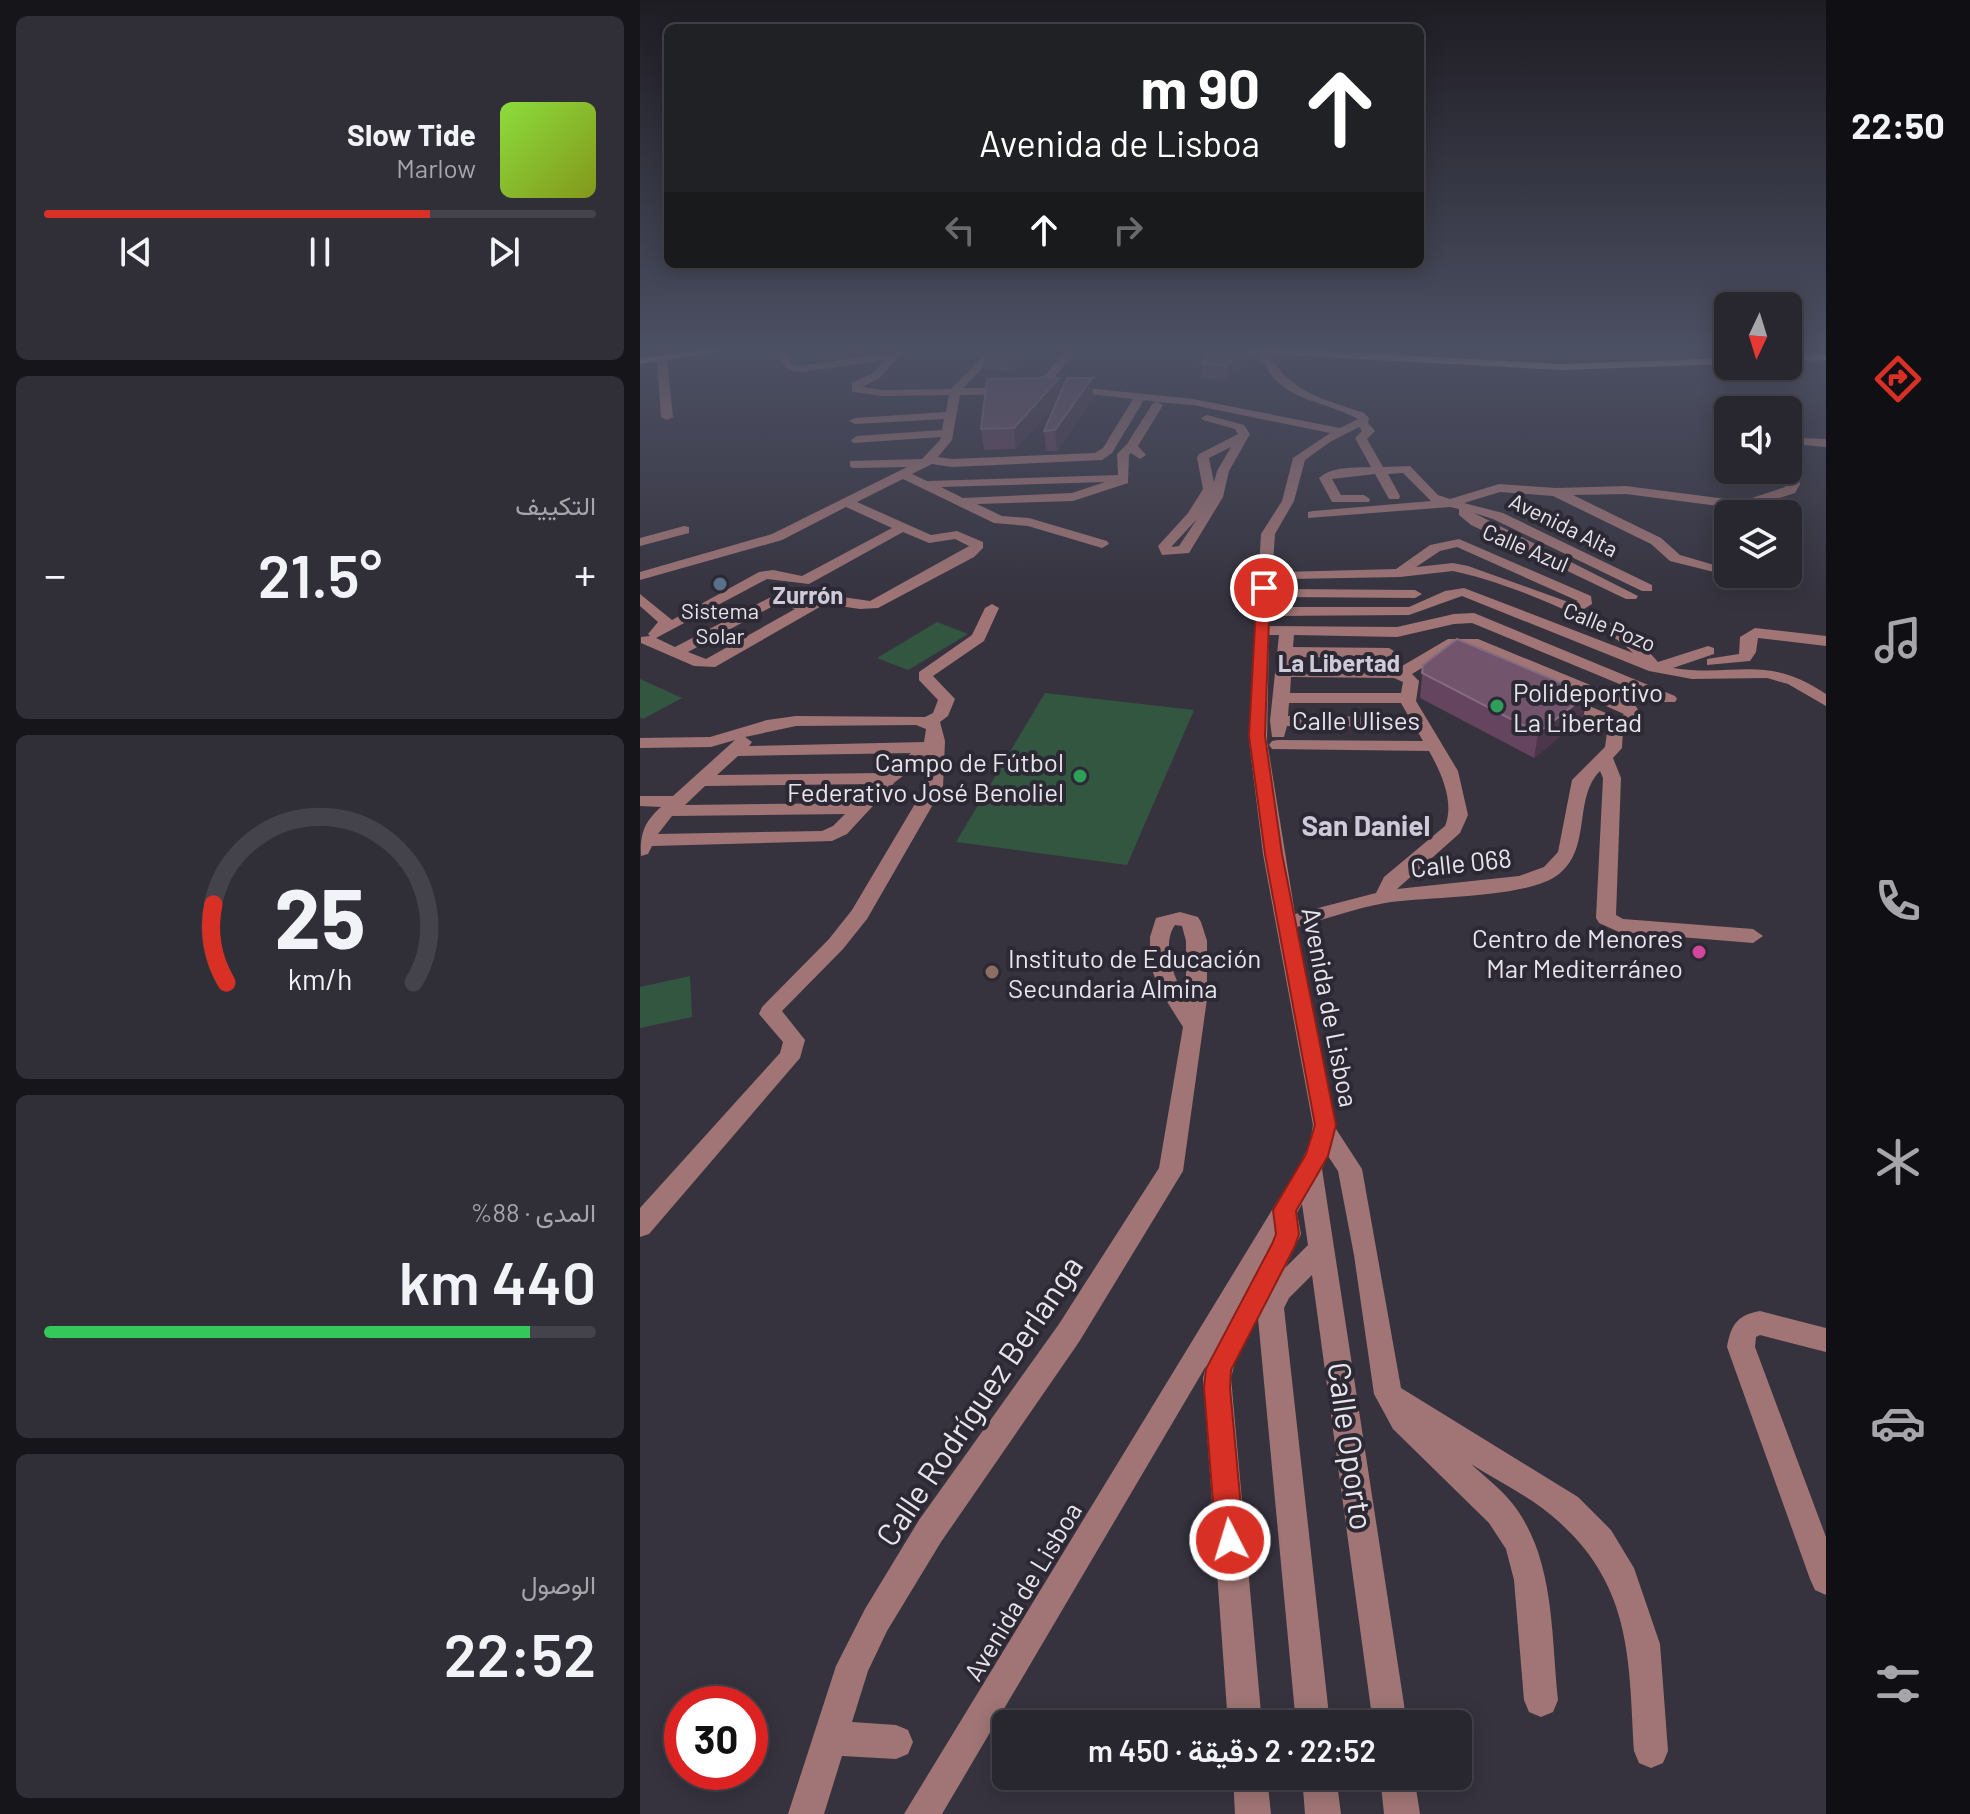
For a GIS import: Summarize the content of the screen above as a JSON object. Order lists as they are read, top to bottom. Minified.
{"streets":{"street":["Avenida Alta","Calle Azul","Calle Pozo","Calle Ulises","Calle 068","Avenida de Lisboa","Calle Rodríguez Berlanga","Calle Oporto"]},"crossings":[["Calle Pozo","Avenida de Lisboa"],["Calle Ulises","Avenida de Lisboa"],["Calle 068","Avenida de Lisboa"],["Avenida de Lisboa","Calle Oporto"]],"districts":["Zurrón","La Libertad","San Daniel"],"places":["Sistema Solar","Polideportivo La Libertad","Campo de Fútbol Federativo José Benoliel","Centro de Menores Mar Mediterráneo","Instituto de Educación Secundaria Almina"],"north":"bottom","page":{"tabs":"22:50","turn":["90 m","Avenida de Lisboa"],"song":["Slow Tide","Marlow"],"tile":["التكييف",["المدى · 88%","440 km"],["الوصول","22:52"]],"heat":["−","21.5°","+"],"limit":"30","trip":"22:52 · 2 دقيقة · 450 m","gauge":["25","km/h"]}}
